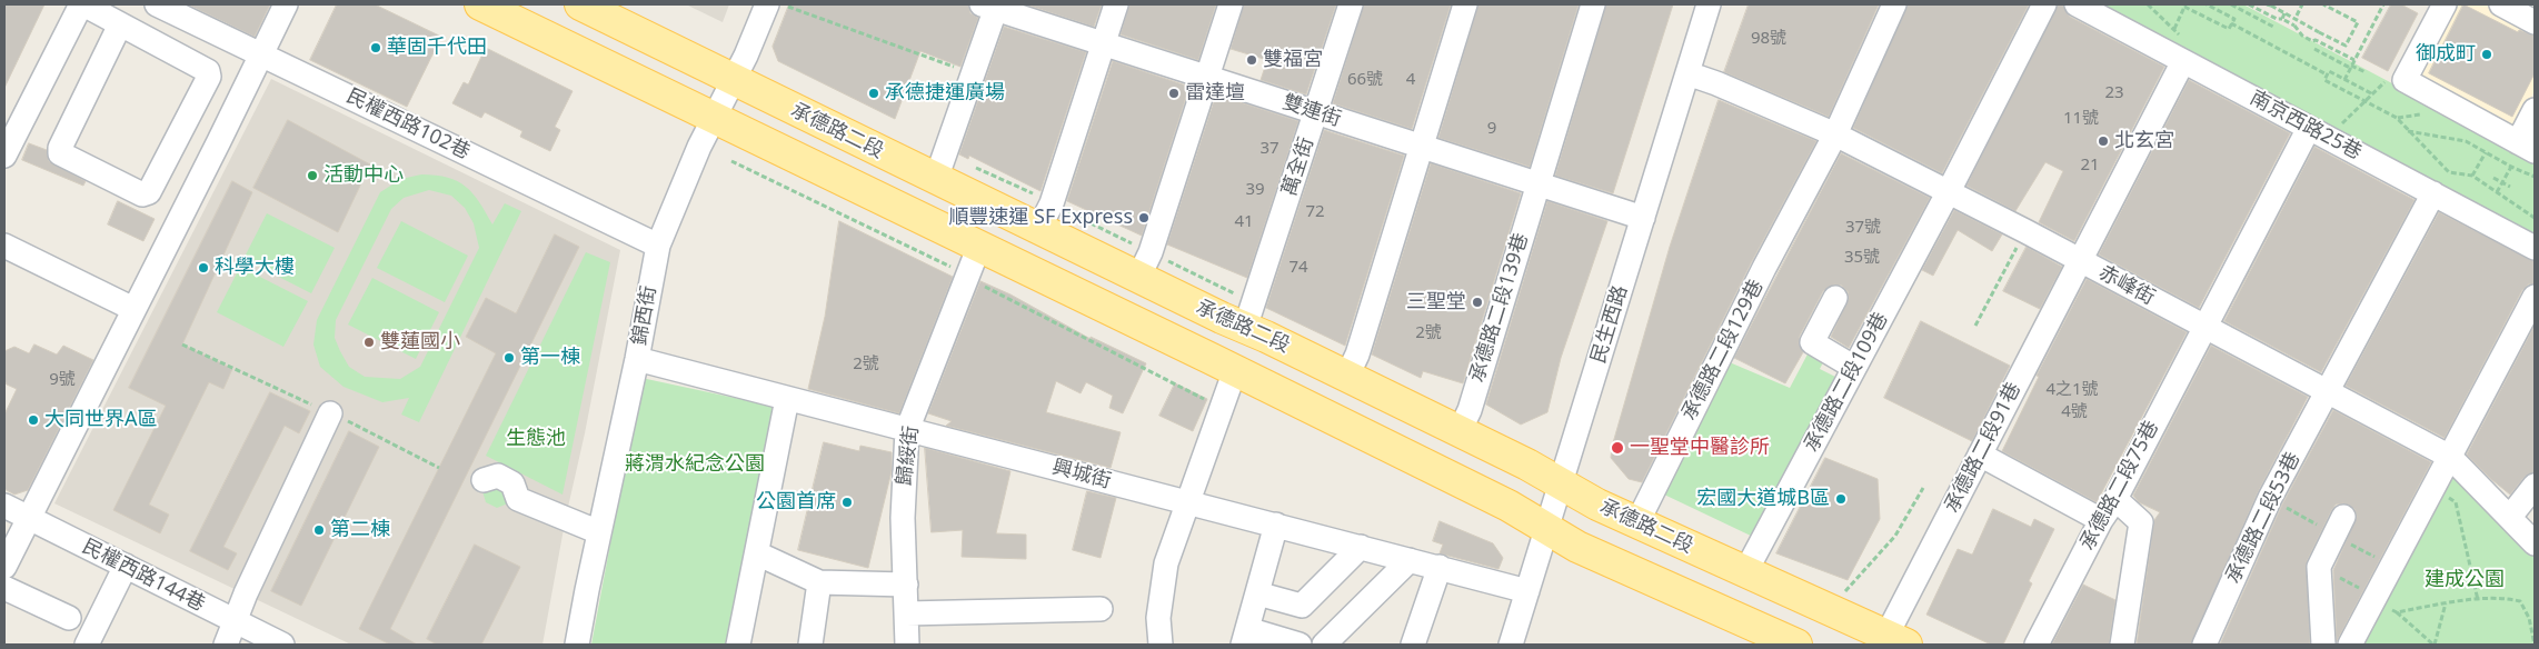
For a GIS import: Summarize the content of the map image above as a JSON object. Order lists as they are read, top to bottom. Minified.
{"streets":{"main road":["承德路二段"],"street":["雙連街","民權西路102巷","南京西路25巷","萬全街","赤峰街","承德路二段139巷","錦西街","民生西路","承德路二段129巷","承德路二段109巷","承德路二段91巷","歸綏街","興城街","承德路二段75巷","承德路二段53巷","民權西路144巷"]},"crossings":[["雙連街","萬全街"],["雙連街","承德路二段139巷"],["雙連街","民生西路"],["民權西路102巷","錦西街"],["南京西路25巷","承德路二段91巷"],["南京西路25巷","承德路二段75巷"],["南京西路25巷","承德路二段53巷"],["承德路二段","萬全街"],["承德路二段","承德路二段139巷"],["承德路二段","錦西街"],["承德路二段","民生西路"],["承德路二段","承德路二段129巷"],["承德路二段","承德路二段109巷"],["承德路二段","承德路二段91巷"],["承德路二段","歸綏街"],["赤峰街","民生西路"],["赤峰街","承德路二段129巷"],["赤峰街","承德路二段109巷"],["赤峰街","承德路二段91巷"],["赤峰街","承德路二段75巷"],["赤峰街","承德路二段53巷"],["錦西街","興城街"],["民生西路","興城街"],["歸綏街","興城街"]],"parks":["生態池","蔣渭水紀念公園","建成公園"],"places":["華固千代田","御成町","雙福宮","承德捷運廣場","雷達壇","北玄宮","活動中心","順豐速運 SF Express","科學大樓","三聖堂","雙蓮國小","第一棟","大同世界A區","一聖堂中醫診所","宏國大道城B區","公園首席","第二棟"],"house_numbers":["98號","66號","4","23","11號","9","37","21","39","72","41","37號","35號","74","2號","2號","9號","4之1號","4號"]}
